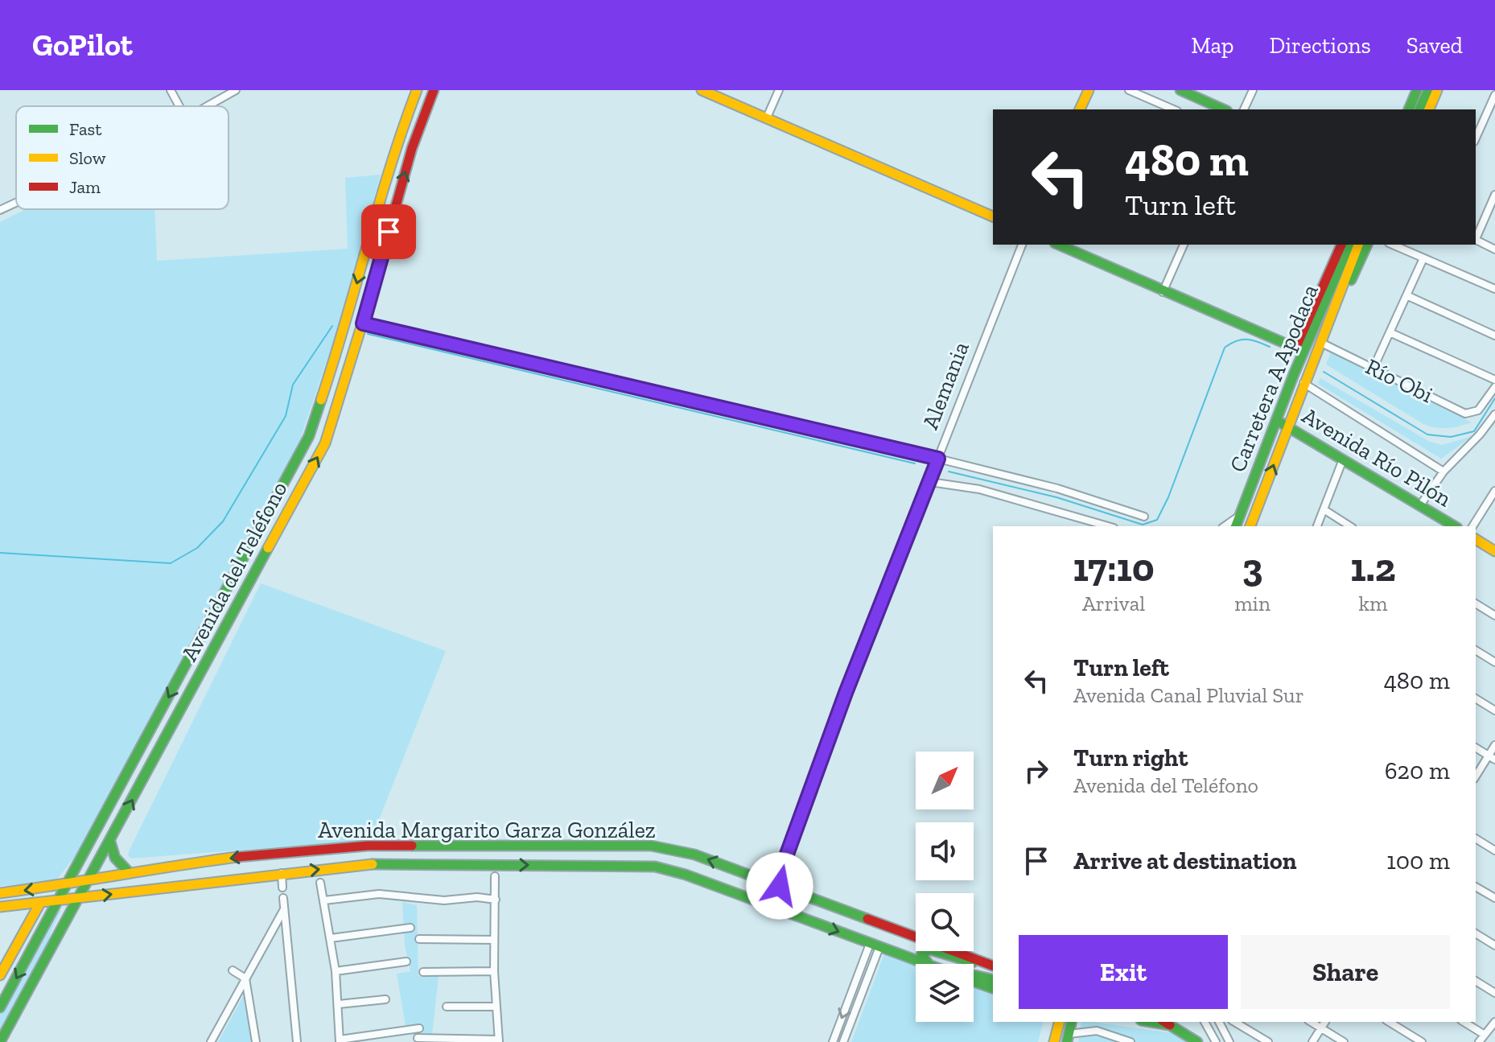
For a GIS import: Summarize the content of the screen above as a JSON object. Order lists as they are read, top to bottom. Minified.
{"streets":{"main road":["Carretera A Apodaca","Avenida Río Pilón","Avenida del Teléfono","Avenida Margarito Garza González"],"street":["Río Obi","Alemania"]},"crossings":[["Carretera A Apodaca","Río Obi"],["Carretera A Apodaca","Avenida Río Pilón"],["Alemania","Avenida Margarito Garza González"],["Avenida del Teléfono","Avenida Margarito Garza González"]],"legend":["Fast","Slow","Jam"],"north":"top right","page":{"header":"GoPilot","nav":["Map","Directions","Saved"],"turn":["480 m","Turn left"],"eta":["17:10","Arrival","3","min","1.2","km"],"list":[{"name":"Turn left","note":"Avenida Canal Pluvial Sur","value":"480 m"},{"name":"Turn right","note":"Avenida del Teléfono","value":"620 m"},{"name":"Arrive at destination","value":"100 m"}],"buttons":["Exit","Share"]}}
